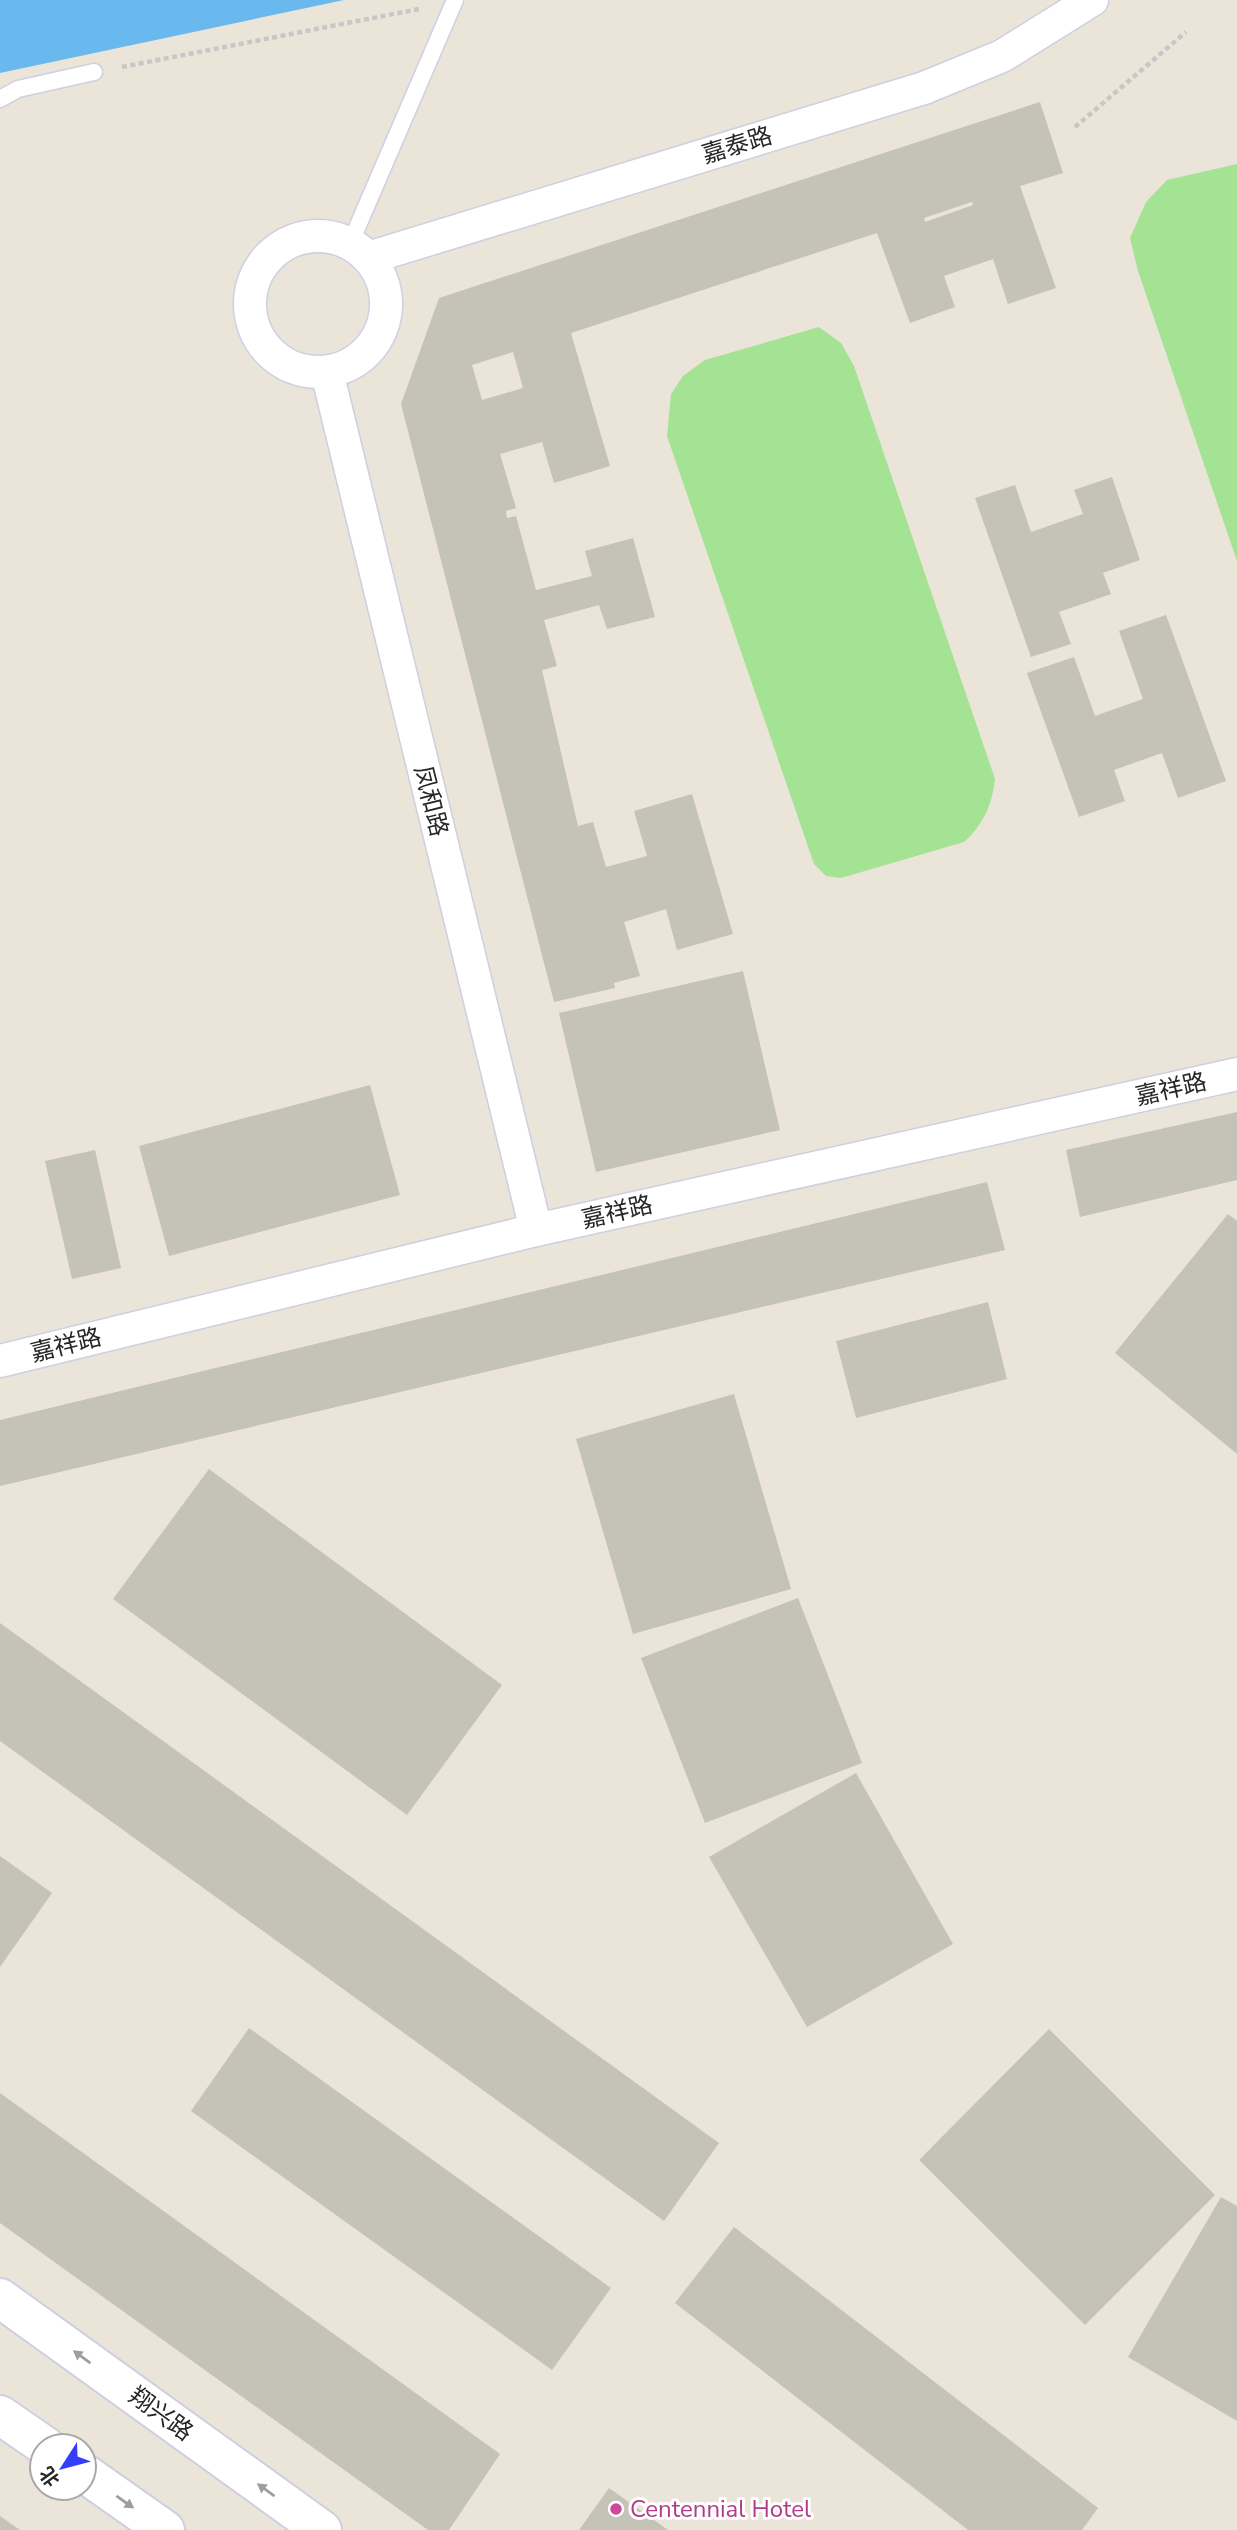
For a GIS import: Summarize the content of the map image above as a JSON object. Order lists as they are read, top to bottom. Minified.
{"streets":{"main road":["翔兴路"],"street":["嘉泰路","凤和路","嘉祥路"]},"crossings":[["嘉泰路","凤和路"],["凤和路","嘉祥路"]],"one_way":["翔兴路"],"places":["Centennial Hotel"],"north":"bottom left"}
